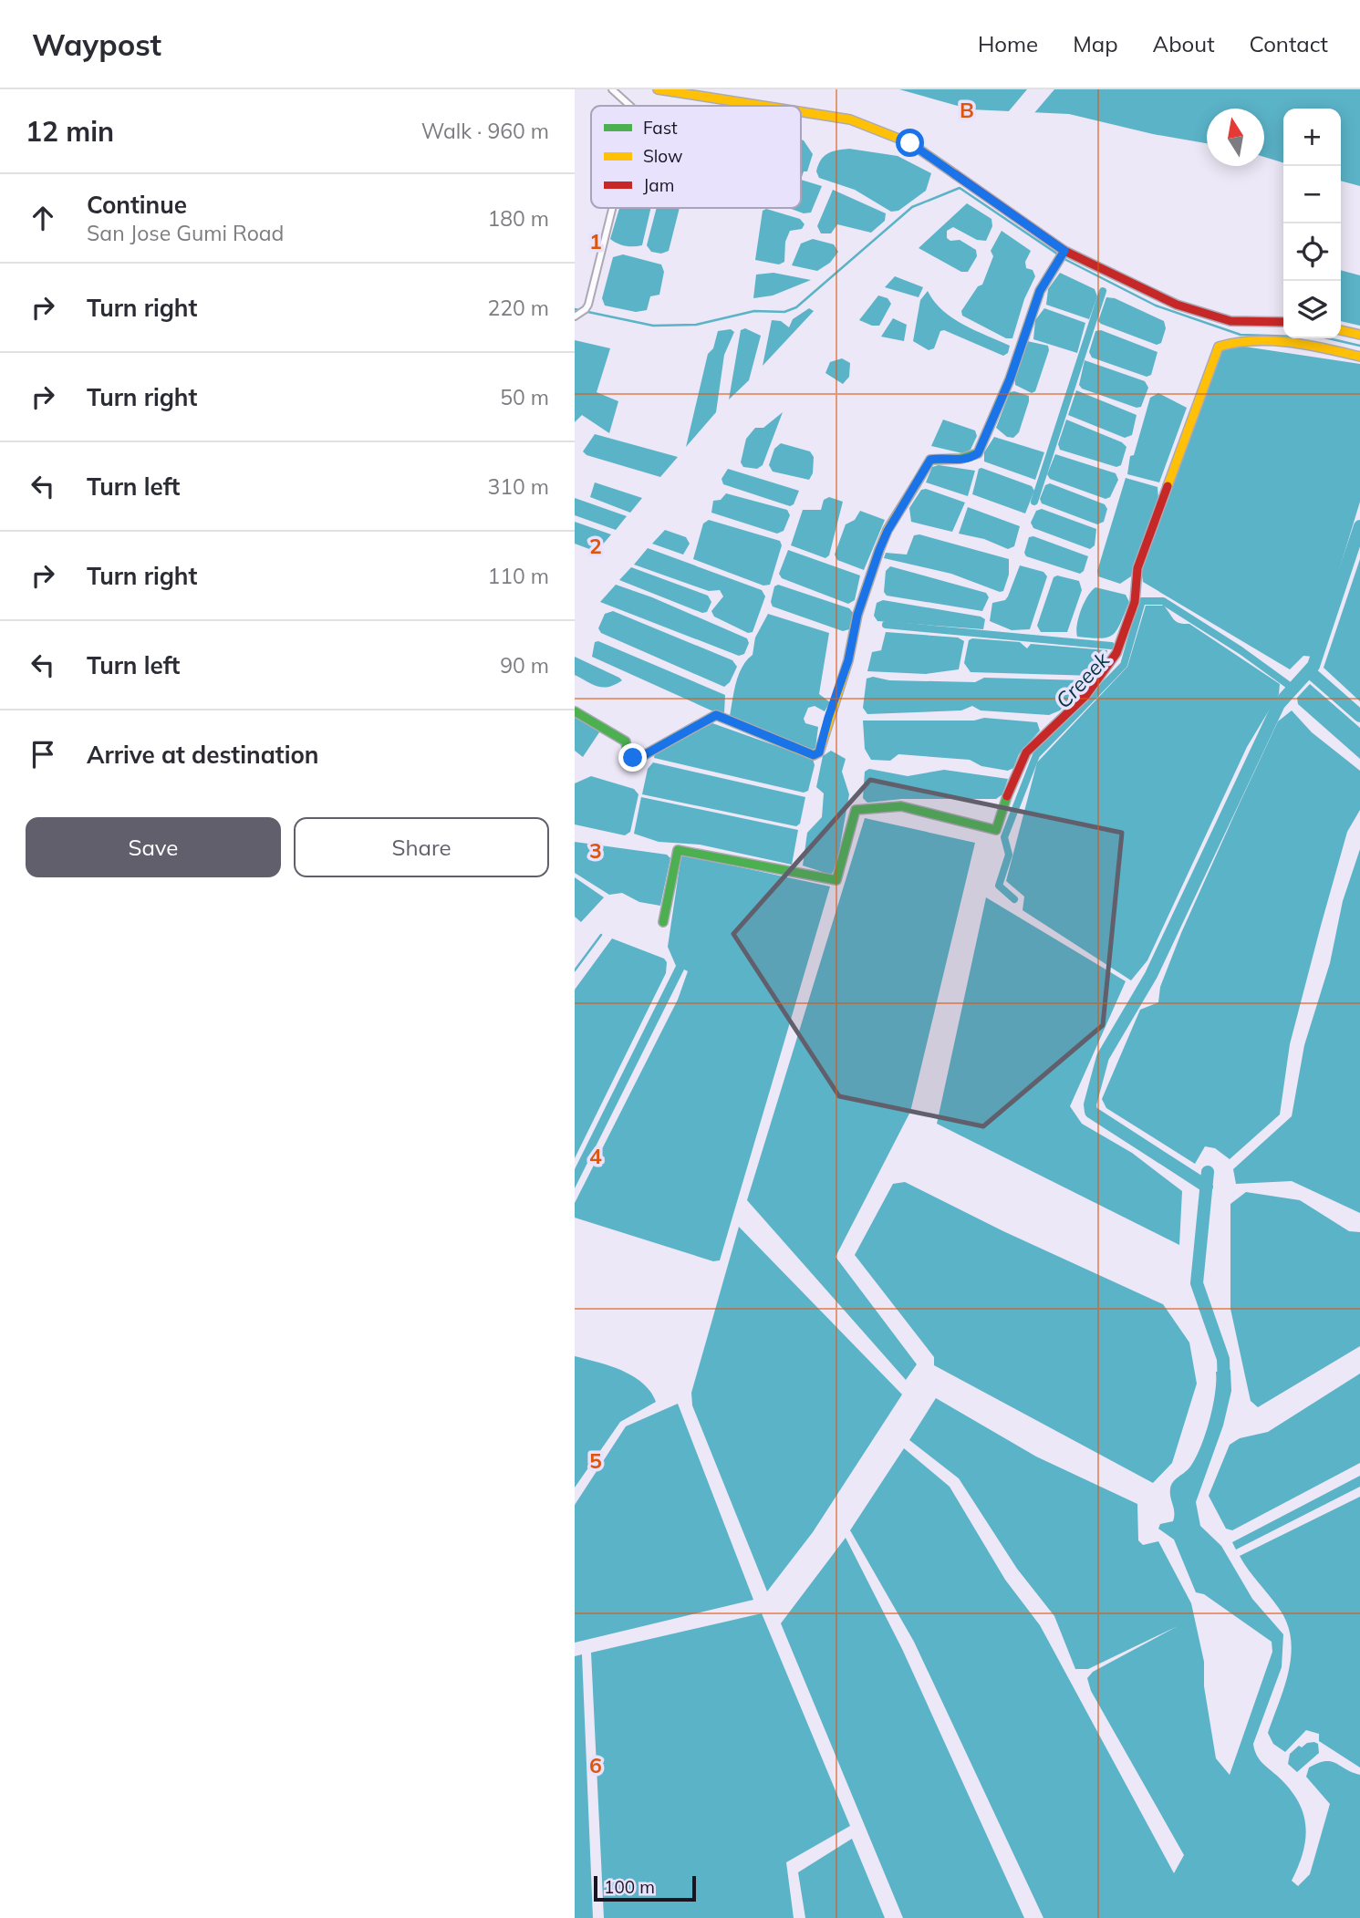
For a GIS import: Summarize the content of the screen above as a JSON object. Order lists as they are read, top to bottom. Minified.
{"water":["Creeek"],"legend":["Fast","Slow","Jam"],"scale_bar":"100 m","north":"top","page":{"header":"Waypost","nav":["Home","Map","About","Contact"],"heading":["12 min","Walk · 960 m"],"map_buttons":["+","−"],"list":[["Continue","San Jose Gumi Road","180 m"],["Turn right","220 m"],["Turn right","50 m"],["Turn left","310 m"],["Turn right","110 m"],["Turn left","90 m"],"Arrive at destination"],"buttons":["Save","Share"],"scale":"100 m"},"grid":{"columns":["B"],"rows":["1","2","3","4","5","6"]}}
